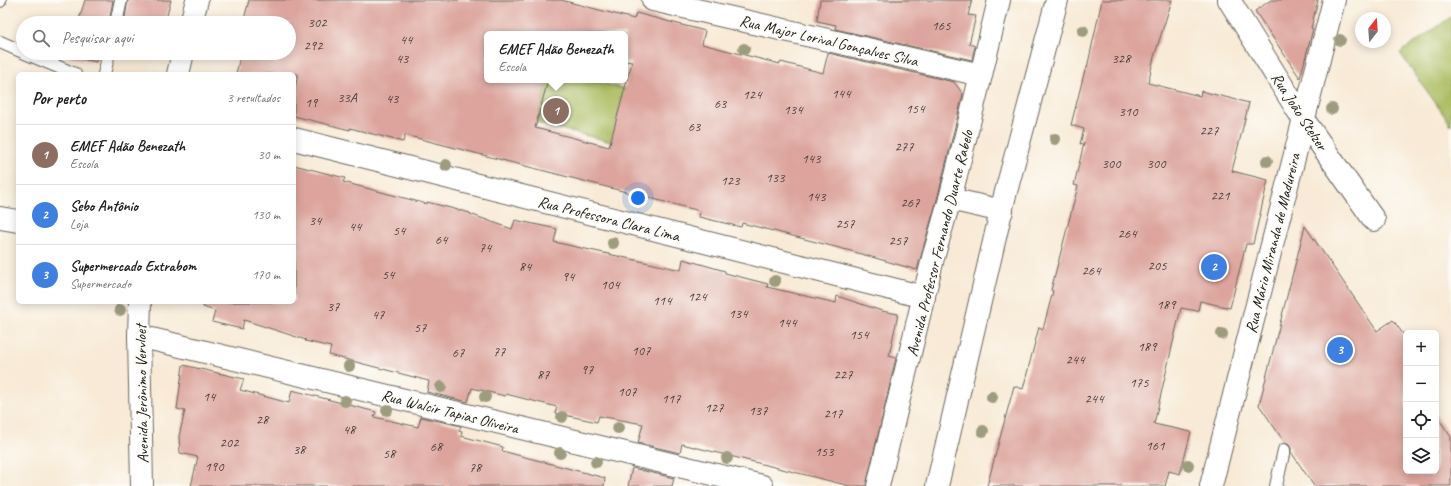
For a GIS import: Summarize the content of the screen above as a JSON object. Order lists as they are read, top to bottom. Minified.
{"streets":{"street":["Rua Major Lorival Gonçalves Silva","Rua João Stelzer","Rua Professora Clara Lima","Avenida Professor Fernando Duarte Rabelo","Rua Mário Miranda de Madureira","Avenida Jerônimo Vervloet","Rua Walcir Tapias Oliveira"]},"crossings":[["Rua Major Lorival Gonçalves Silva","Avenida Professor Fernando Duarte Rabelo"],["Rua João Stelzer","Rua Mário Miranda de Madureira"],["Rua Professora Clara Lima","Avenida Professor Fernando Duarte Rabelo"],["Avenida Jerônimo Vervloet","Rua Walcir Tapias Oliveira"]],"house_numbers":["302","165","44","292","43","328","144","124","33A","43","19","63","154","134","310","63","227","277","143","300","300","133","123","221","143","267","34","257","44","54","264","64","257","74","205","84","264","54","94","104","124","114","189","37","134","47","144","57","154","189","107","77","67","244","97","87","227","175","107","14","117","244","127","137","217","28","48","202","161","68","38","153","58","190","78"],"north":"top","page":{"search":"Pesquisar aqui","popup":["EMEF Adão Benezath","Escola"],"heading":["Por perto","3 resultados"],"pins":["1","2","3"],"list":[{"mark":"1","name":"EMEF Adão Benezath","note":"Escola","value":"30 m"},{"mark":"2","name":"Sebo Antônio","note":"Loja","value":"130 m"},{"mark":"3","name":"Supermercado Extrabom","note":"Supermercado","value":"170 m"}],"map_buttons":["+","−"]}}
